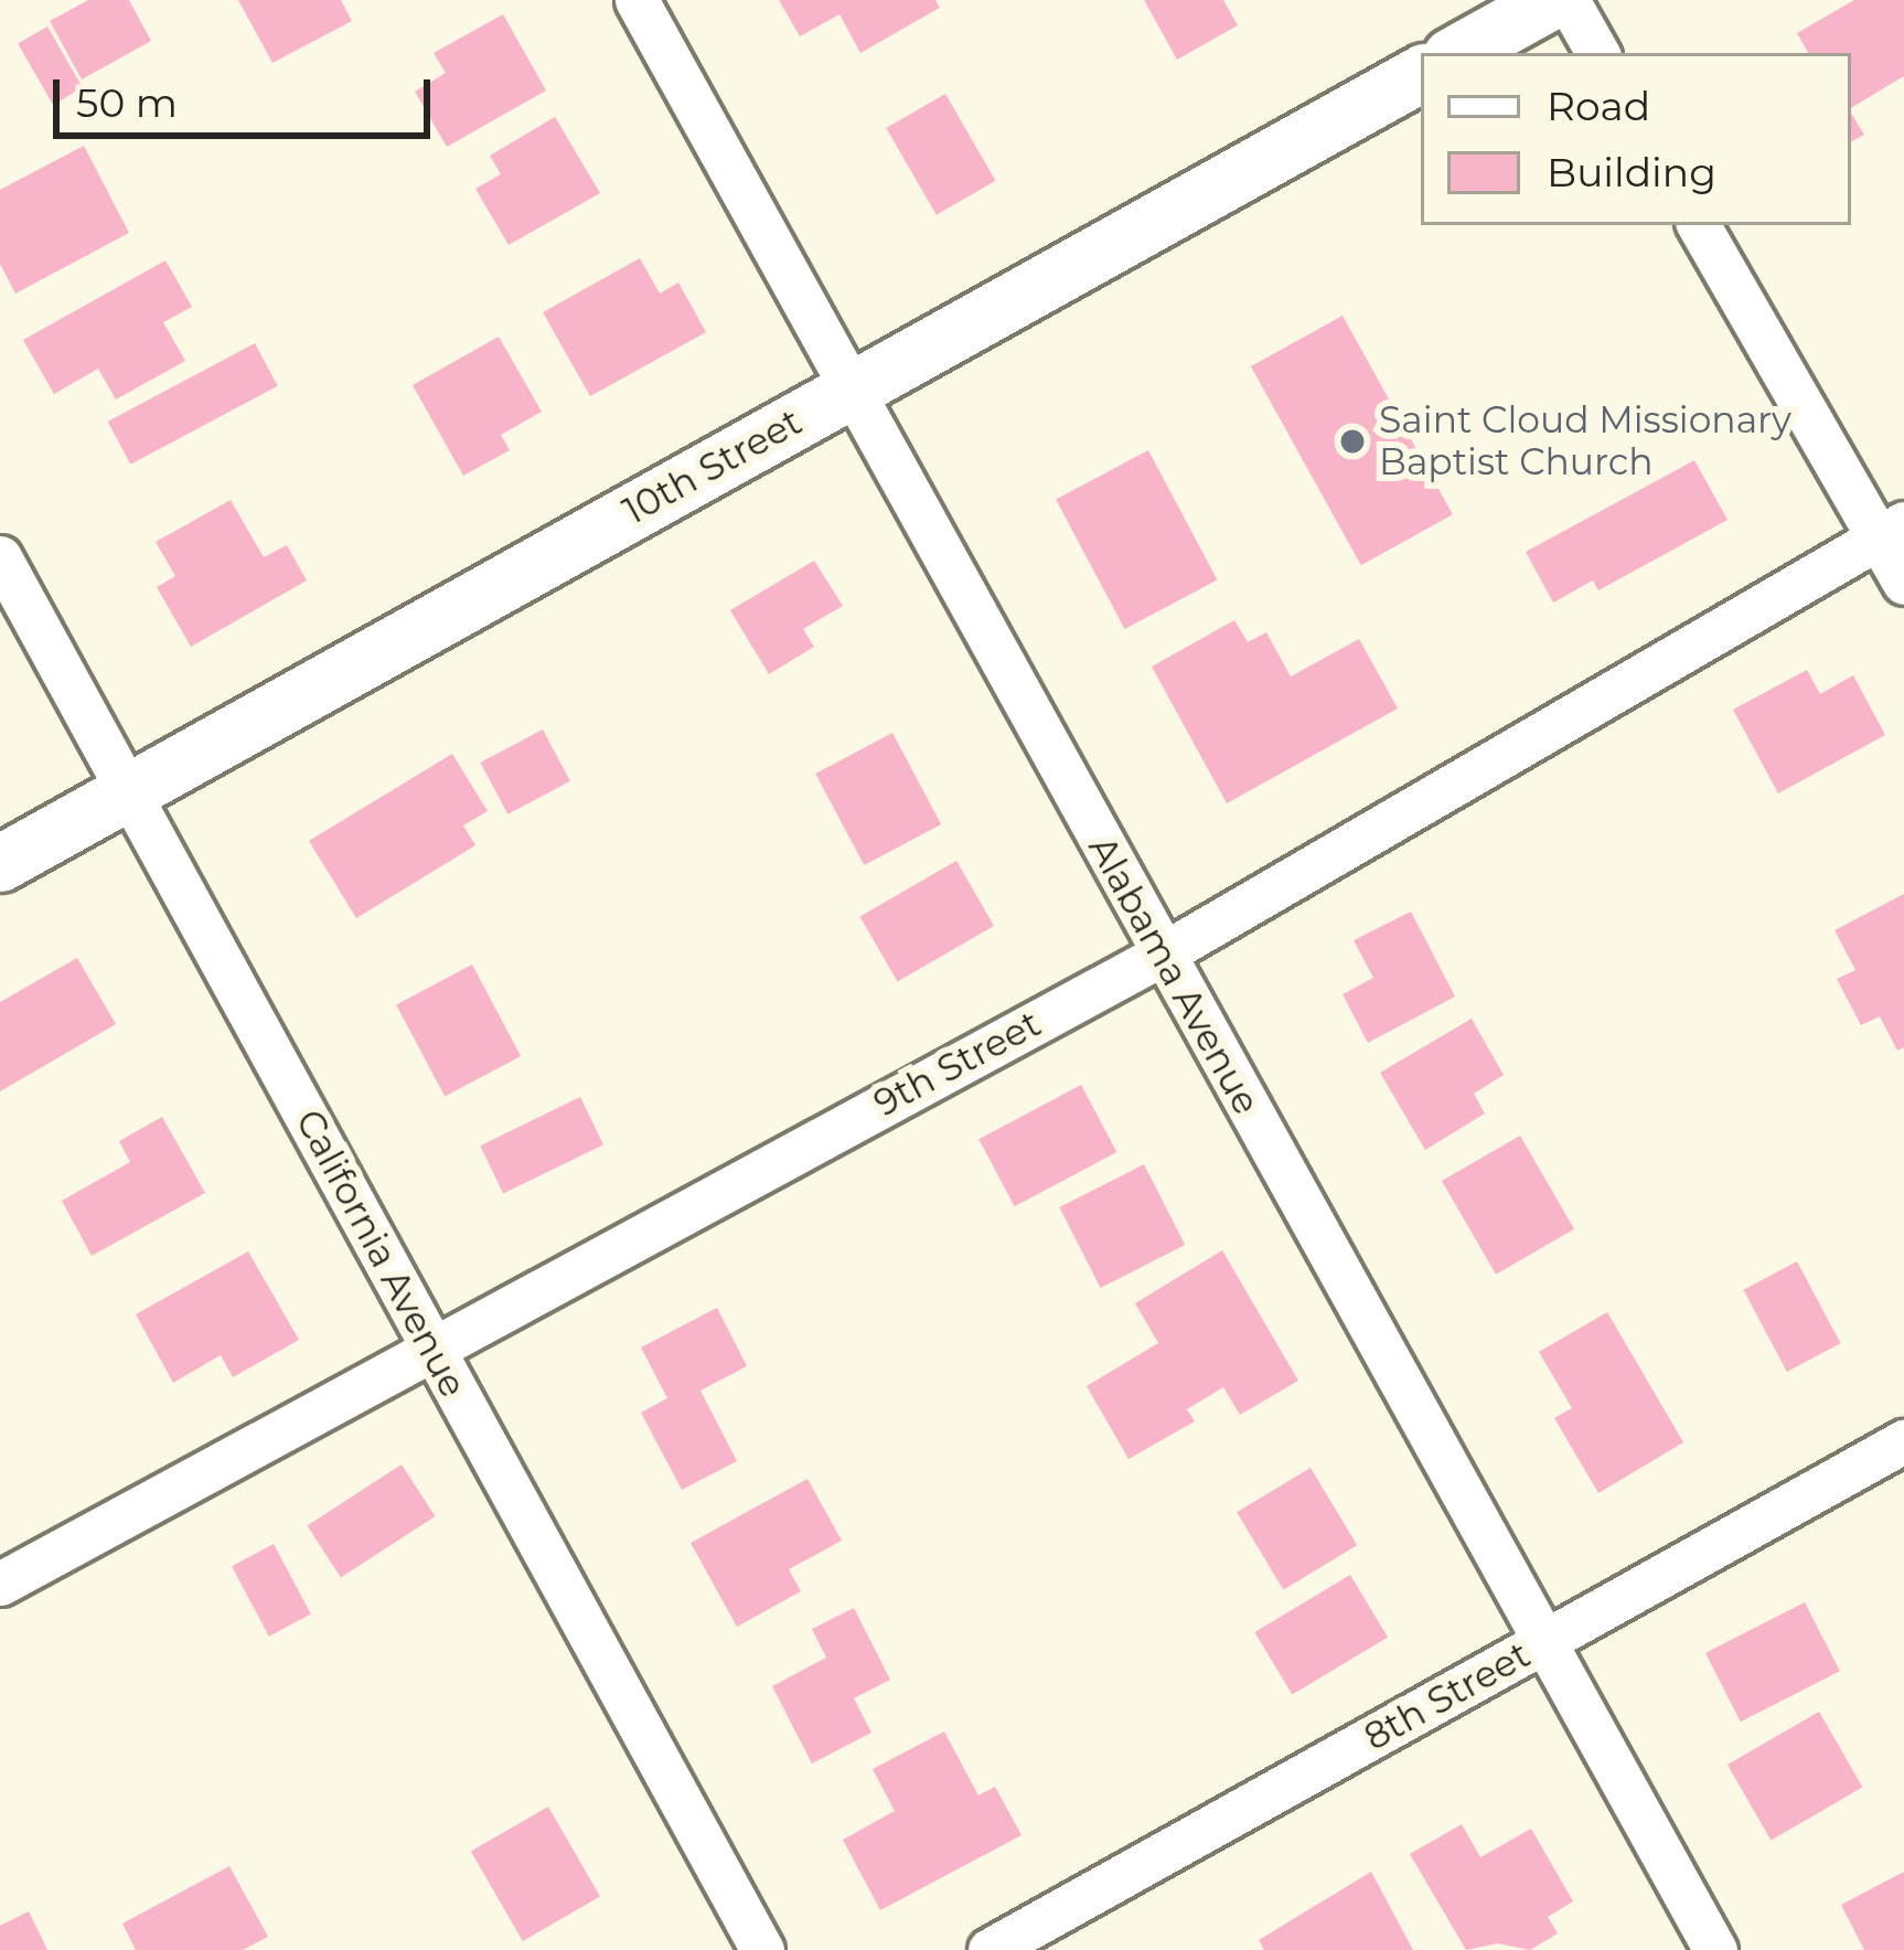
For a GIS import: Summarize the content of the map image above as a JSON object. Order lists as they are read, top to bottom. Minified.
{"streets":{"street":["10th Street","Alabama Avenue","9th Street","California Avenue","8th Street"]},"crossings":[["10th Street","Alabama Avenue"],["10th Street","California Avenue"],["Alabama Avenue","9th Street"],["Alabama Avenue","8th Street"],["9th Street","California Avenue"]],"places":["Saint Cloud Missionary Baptist Church"],"legend":["Road","Building"],"scale_bar":"50 m"}
